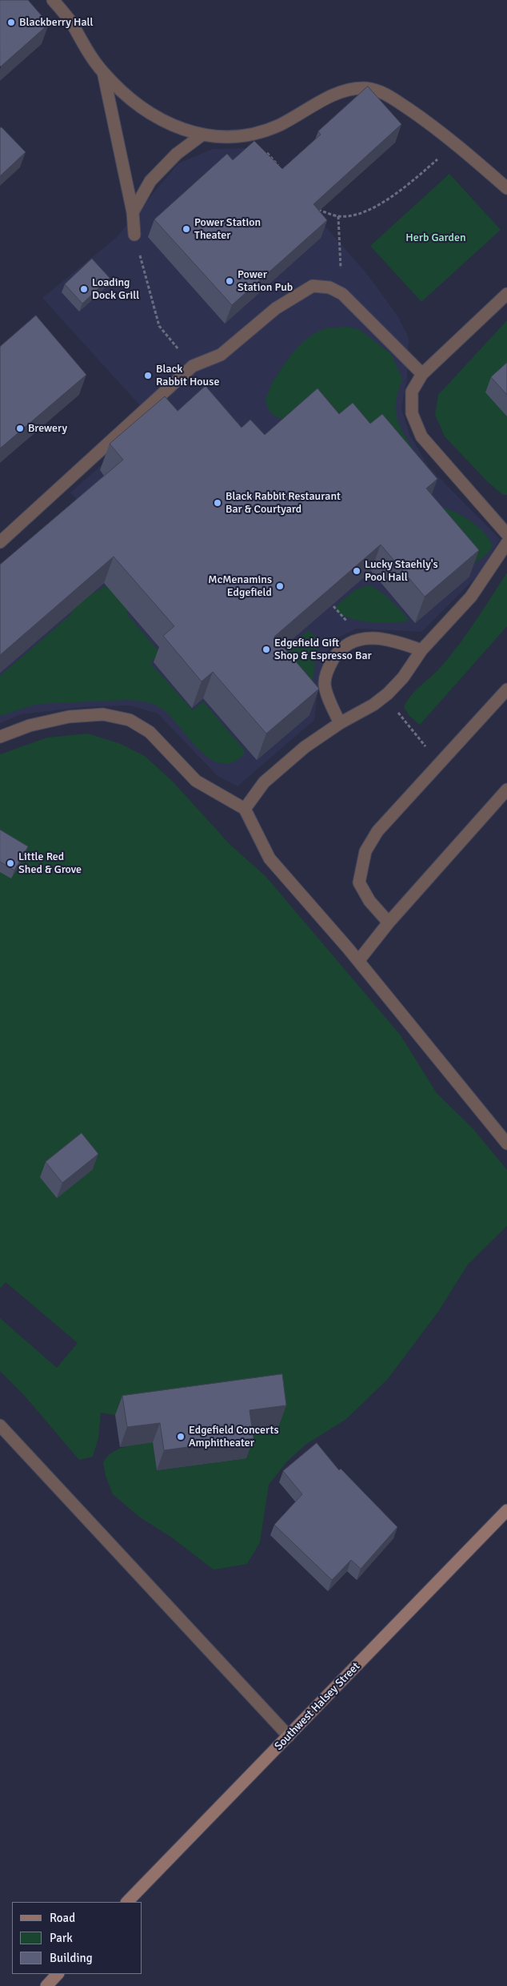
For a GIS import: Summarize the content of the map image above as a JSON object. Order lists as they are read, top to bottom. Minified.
{"streets":{"street":["Southwest Halsey Street"]},"parks":["Herb Garden"],"places":["Blackberry Hall","Power Station Theater","Power Station Pub","Loading Dock Grill","Black Rabbit House","Brewery","Black Rabbit Restaurant Bar & Courtyard","Lucky Staehly's Pool Hall","McMenamins Edgefield","Edgefield Gift Shop & Espresso Bar","Little Red Shed & Grove","Edgefield Concerts Amphitheater"],"legend":["Road","Park","Building"]}
